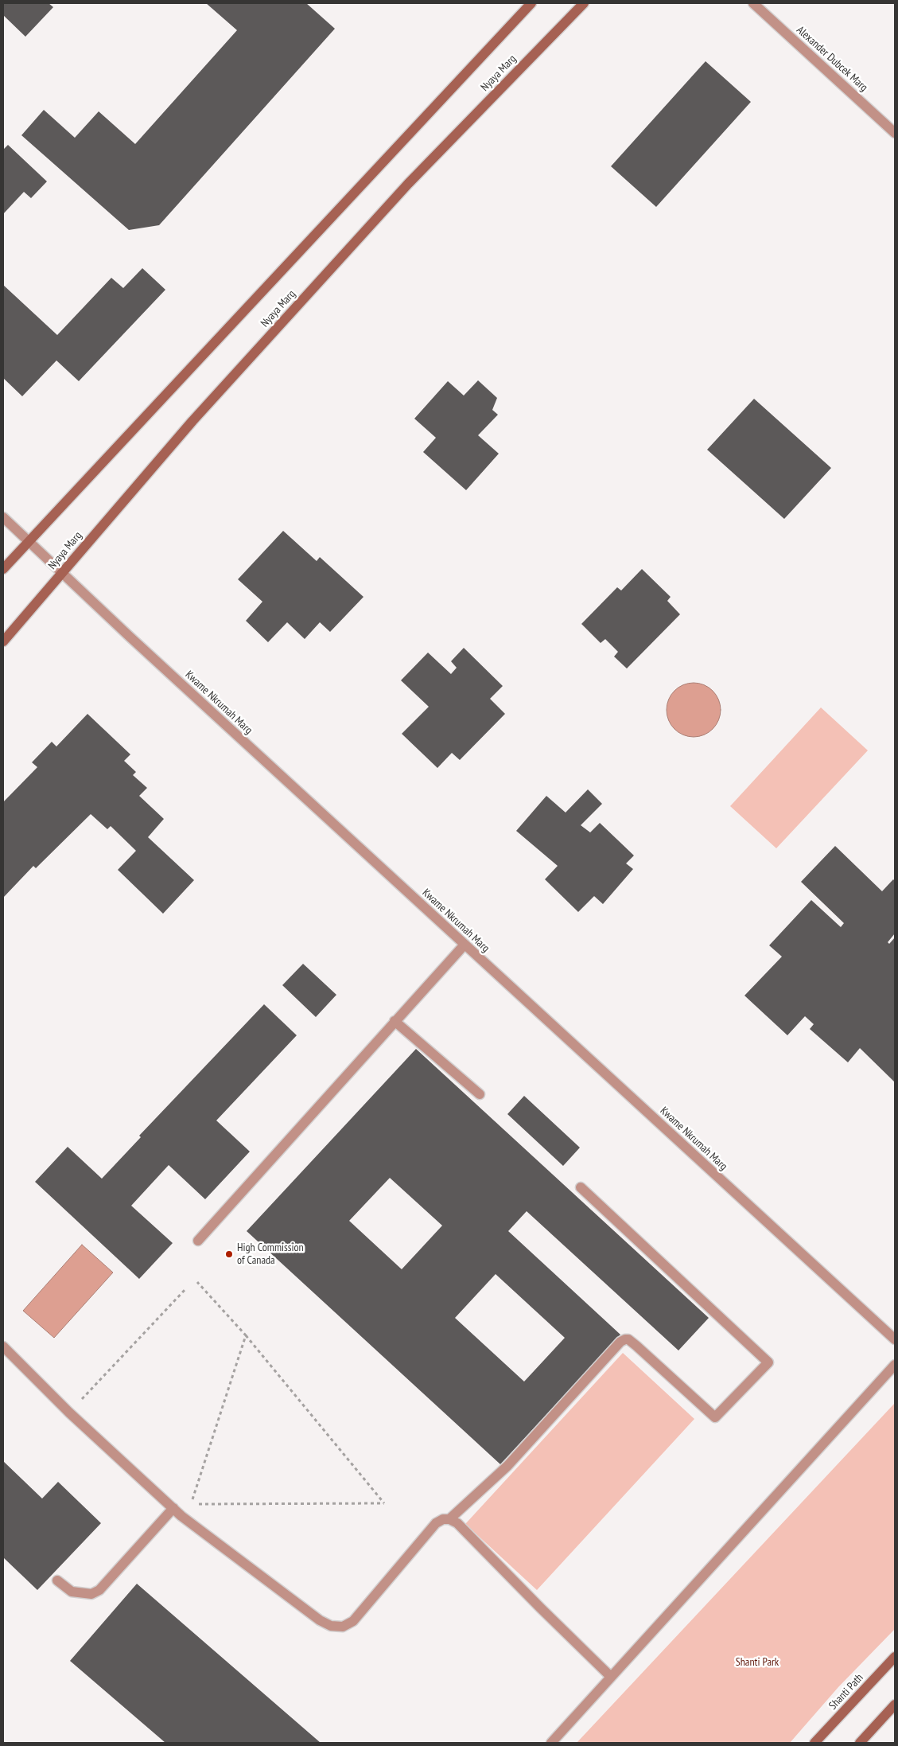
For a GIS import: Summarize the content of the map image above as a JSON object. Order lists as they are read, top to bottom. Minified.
{"streets":{"street":["Alexander Dubcek Marg","Nyaya Marg","Kwame Nkrumah Marg","Shanti Path"]},"crossings":[["Nyaya Marg","Kwame Nkrumah Marg"]],"parks":["Shanti Park"],"places":["High Commission of Canada"]}
